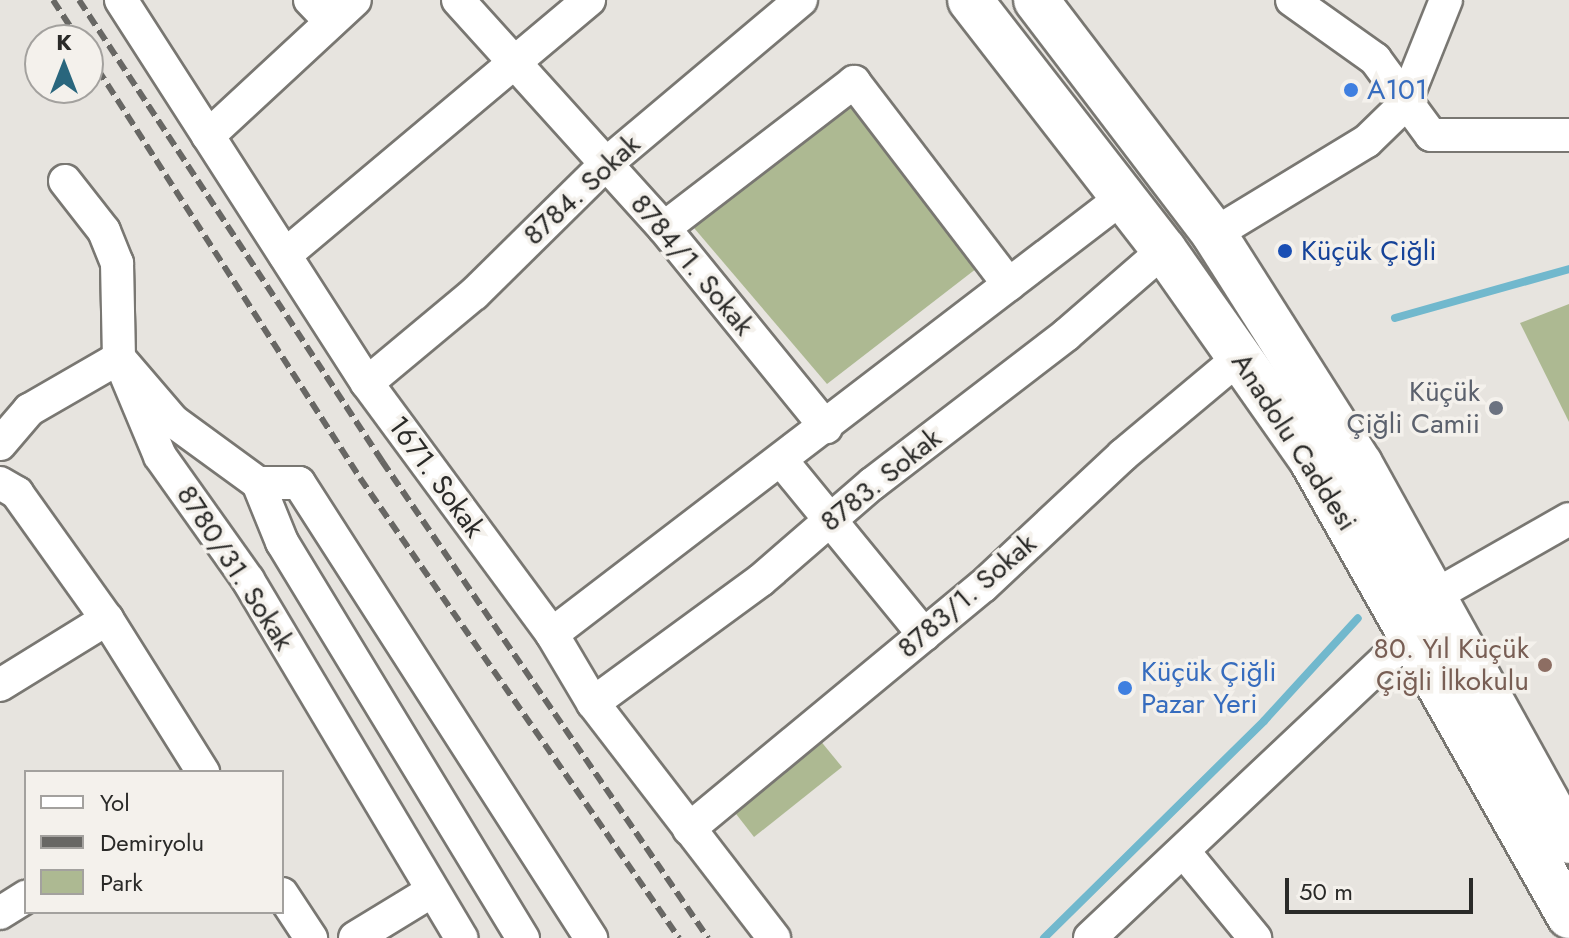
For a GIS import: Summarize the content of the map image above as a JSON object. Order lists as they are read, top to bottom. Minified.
{"streets":{"highway":["Anadolu Caddesi"],"street":["8784. Sokak","8784/1. Sokak","1671. Sokak","8783. Sokak","8780/31. Sokak","8783/1. Sokak"]},"crossings":[["8784. Sokak","8784/1. Sokak"],["8784. Sokak","1671. Sokak"],["Anadolu Caddesi","8783. Sokak"],["Anadolu Caddesi","8783/1. Sokak"],["1671. Sokak","8783. Sokak"],["1671. Sokak","8783/1. Sokak"]],"places":["A101","Küçük Çiğli","Küçük Çiğli Camii","80. Yıl Küçük Çiğli İlkokulu","Küçük Çiğli Pazar Yeri"],"legend":["Yol","Demiryolu","Park"],"scale_bar":"50 m","north":"top"}
